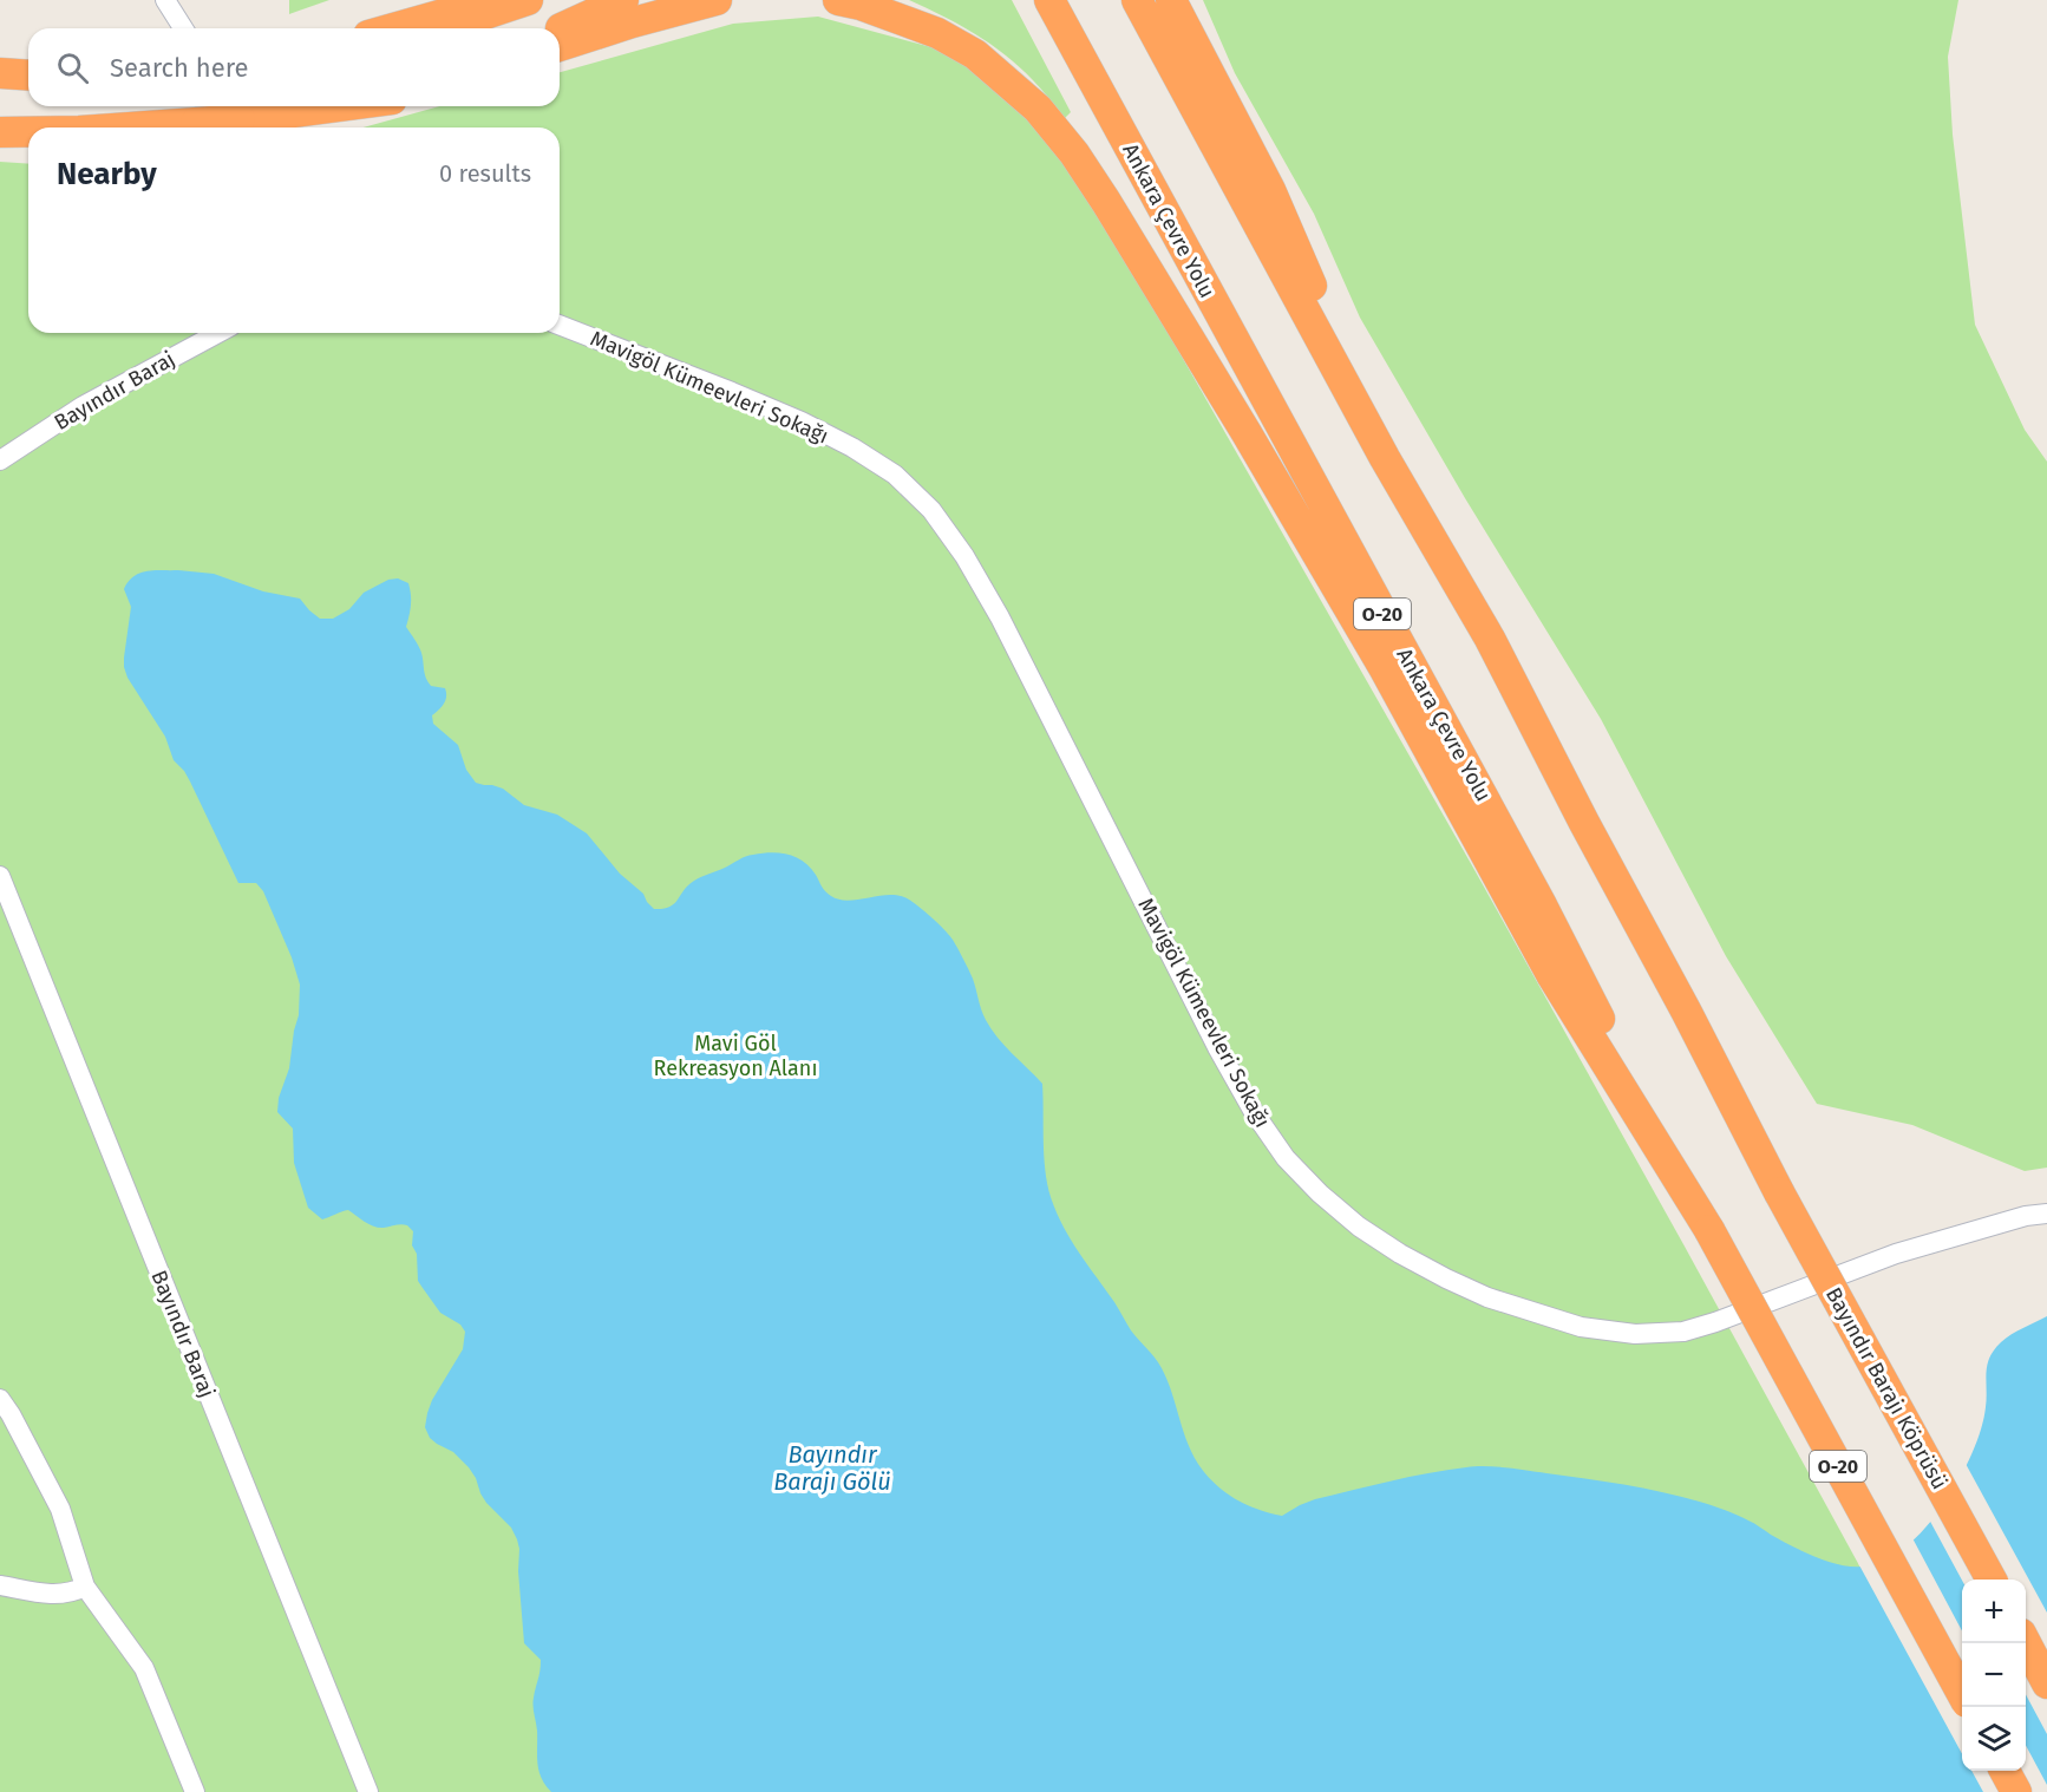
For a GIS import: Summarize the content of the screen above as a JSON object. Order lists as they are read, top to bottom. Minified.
{"streets":{"highway":["Ankara Çevre Yolu","O-20","Bayındır Barajı Köprüsü"],"street":["Mavigöl Kümeevleri Sokağı","Bayındır Baraj"]},"crossings":[["Ankara Çevre Yolu","O-20"]],"water":["Bayındır Barajı Gölü"],"parks":["Mavi Göl Rekreasyon Alanı"],"page":{"search":"Search here","heading":["Nearby","0 results"],"map_buttons":["+","−"]}}
